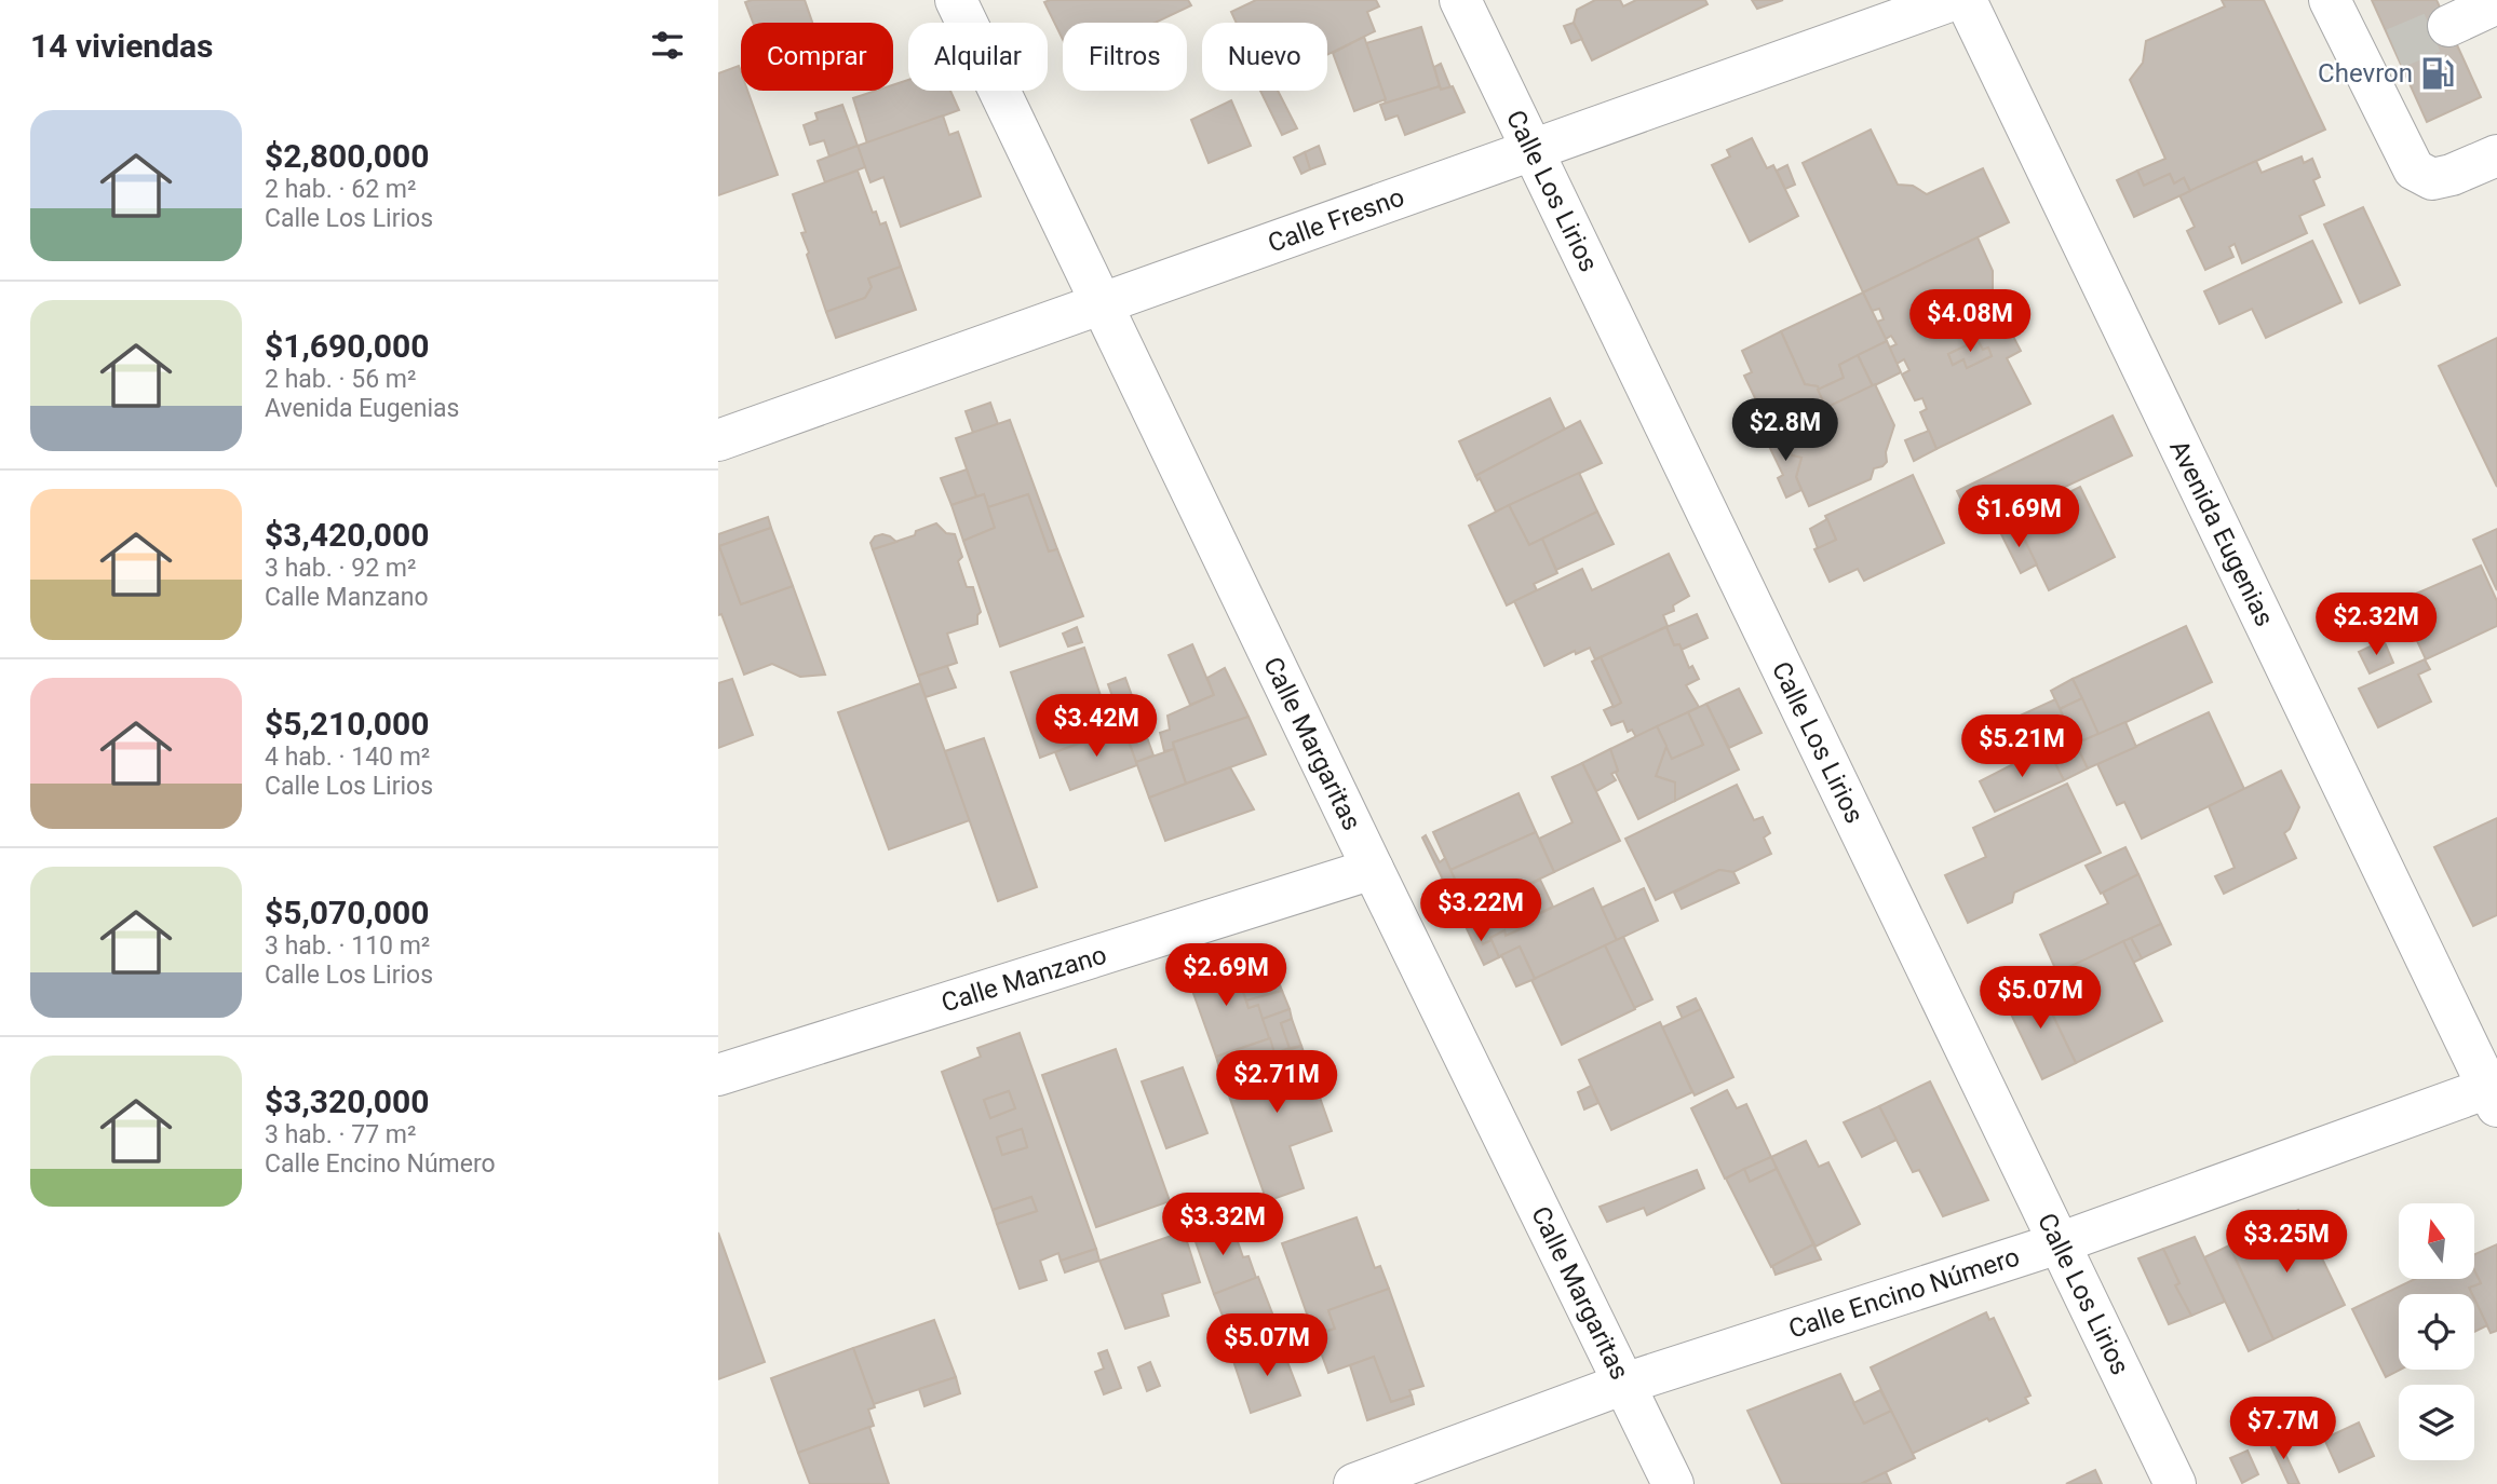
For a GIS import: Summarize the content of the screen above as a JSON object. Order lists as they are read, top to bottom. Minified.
{"streets":{"street":["Calle Los Lirios","Calle Fresno","Avenida Eugenias","Calle Margaritas","Calle Manzano","Calle Encino Número"]},"crossings":[["Calle Los Lirios","Calle Fresno"],["Calle Los Lirios","Calle Encino Número"],["Calle Fresno","Calle Margaritas"],["Avenida Eugenias","Calle Encino Número"],["Calle Margaritas","Calle Manzano"],["Calle Margaritas","Calle Encino Número"]],"places":{"fuel station":["Chevron"]},"north":"top","page":{"heading":"14 viviendas","chip":["Comprar","Alquilar","Filtros","Nuevo"],"list":[{"name":"$2,800,000","note":"2 hab. · 62 m² · Calle Los Lirios"},{"name":"$1,690,000","note":"2 hab. · 56 m² · Avenida Eugenias"},{"name":"$3,420,000","note":"3 hab. · 92 m² · Calle Manzano"},{"name":"$5,210,000","note":"4 hab. · 140 m² · Calle Los Lirios"},{"name":"$5,070,000","note":"3 hab. · 110 m² · Calle Los Lirios"},{"name":"$3,320,000","note":"3 hab. · 77 m² · Calle Encino Número"}],"price":["$4.08M","$2.8M","$1.69M","$2.32M","$3.42M","$5.21M","$3.22M","$2.69M","$5.07M","$2.71M","$3.32M","$3.25M","$5.07M","$7.7M"]}}
